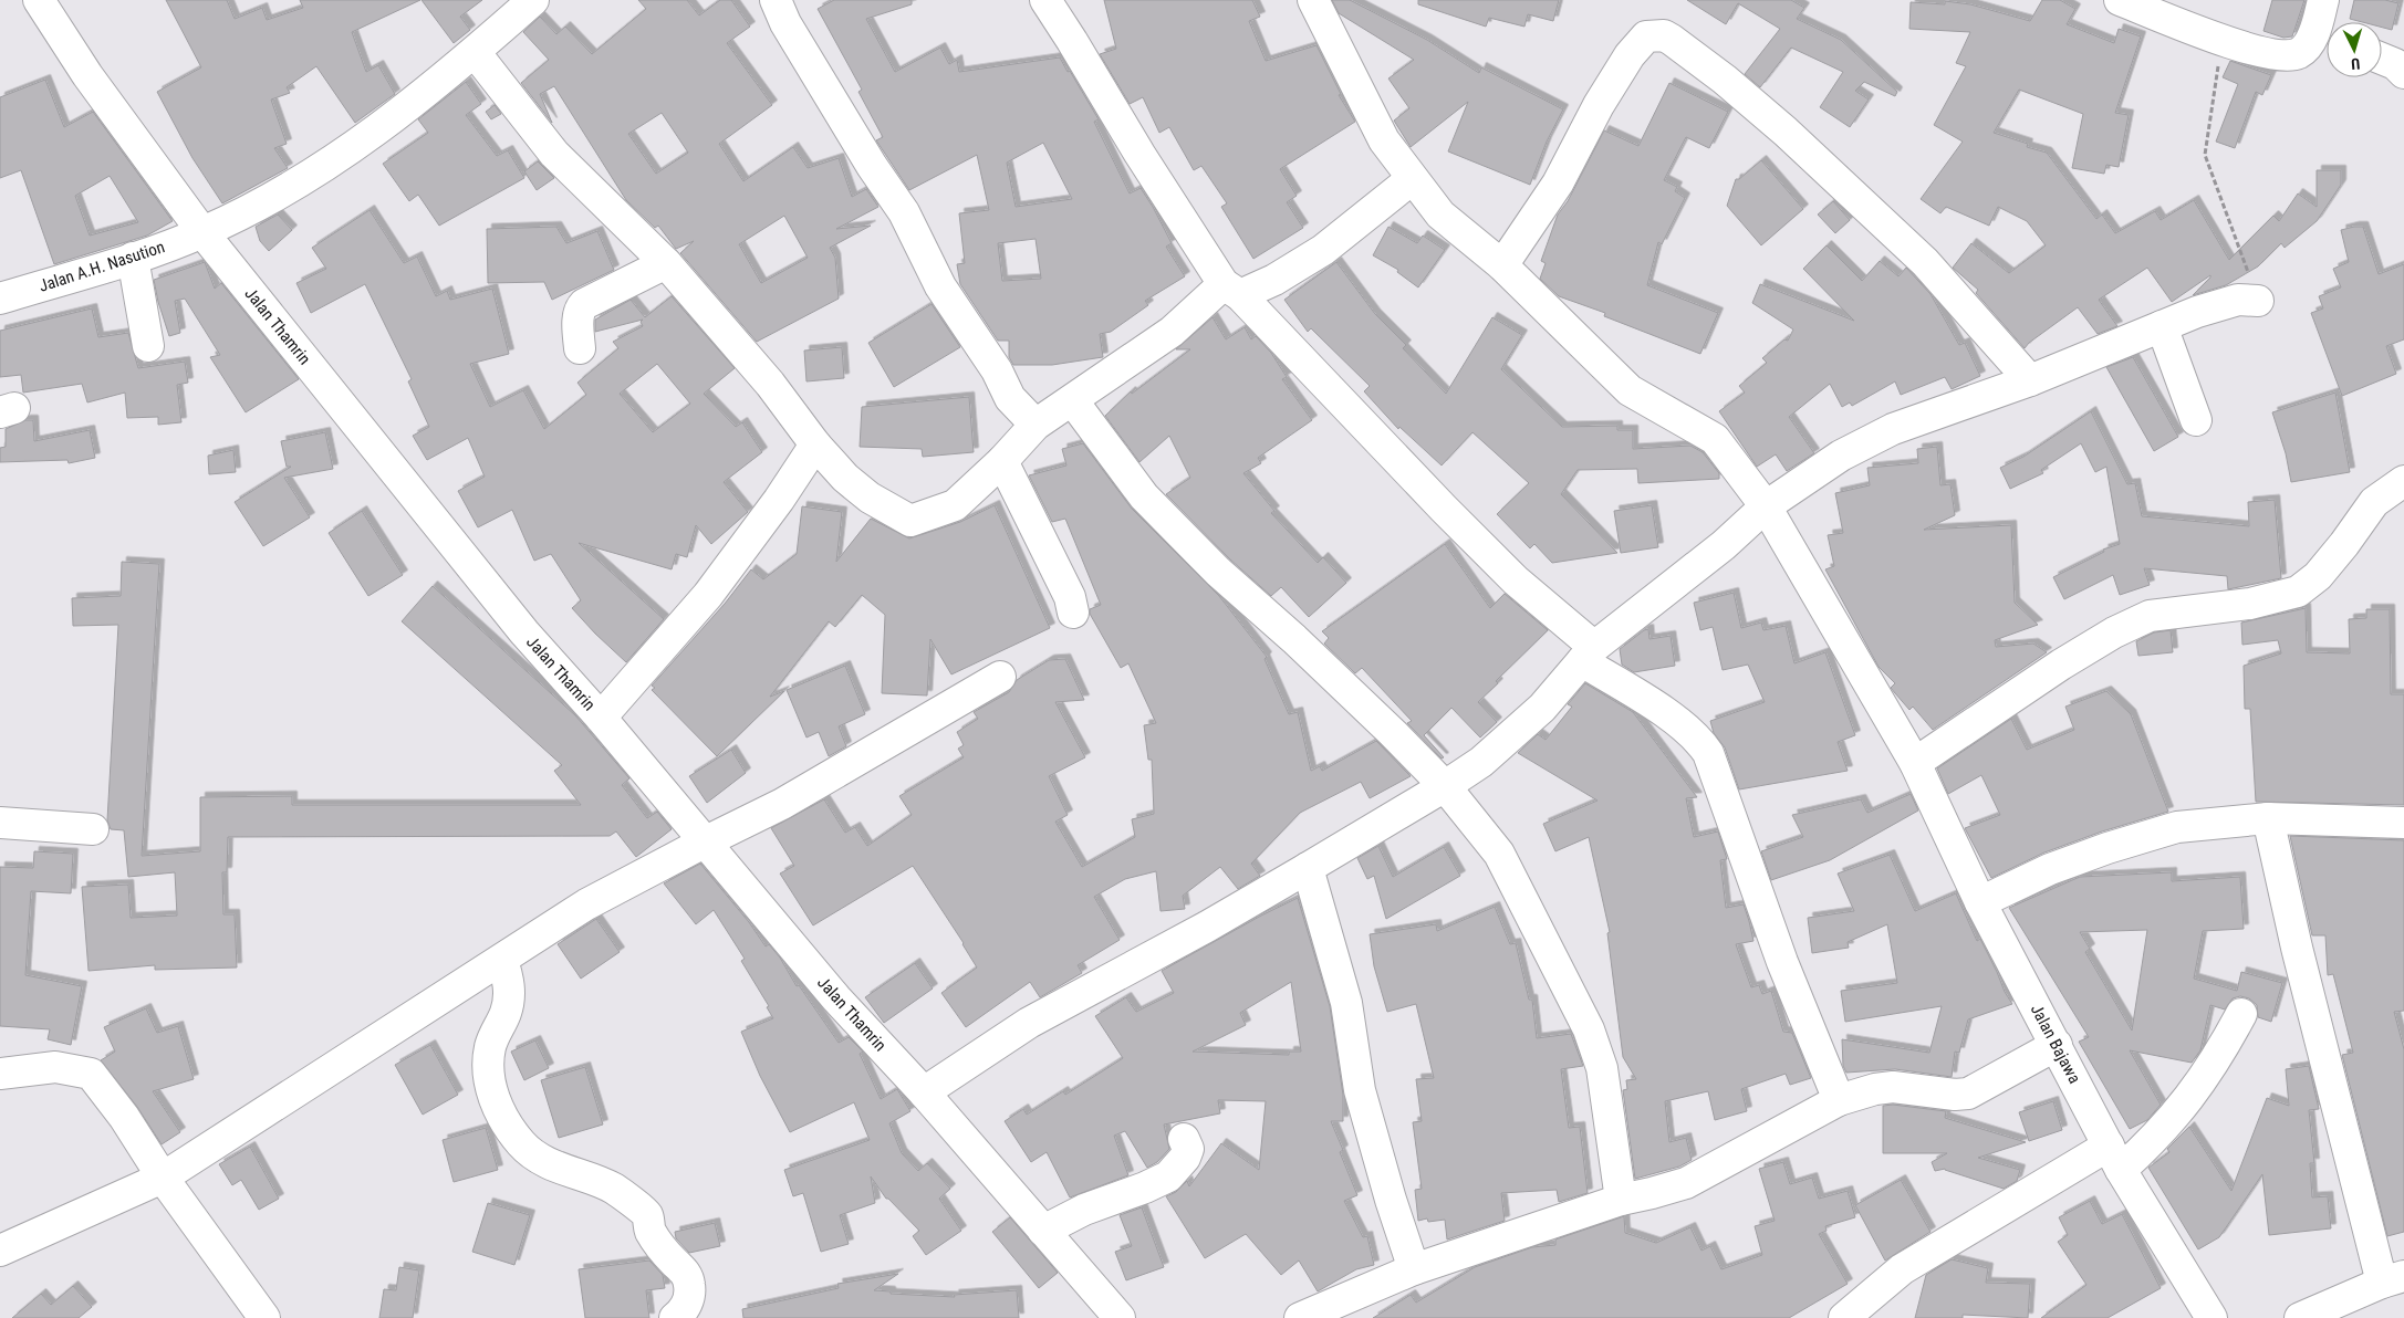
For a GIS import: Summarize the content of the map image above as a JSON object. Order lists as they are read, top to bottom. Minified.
{"streets":{"street":["Jalan A.H. Nasution","Jalan Thamrin","Jalan Bajawa"]},"crossings":[["Jalan A.H. Nasution","Jalan Thamrin"]],"north":"bottom"}
